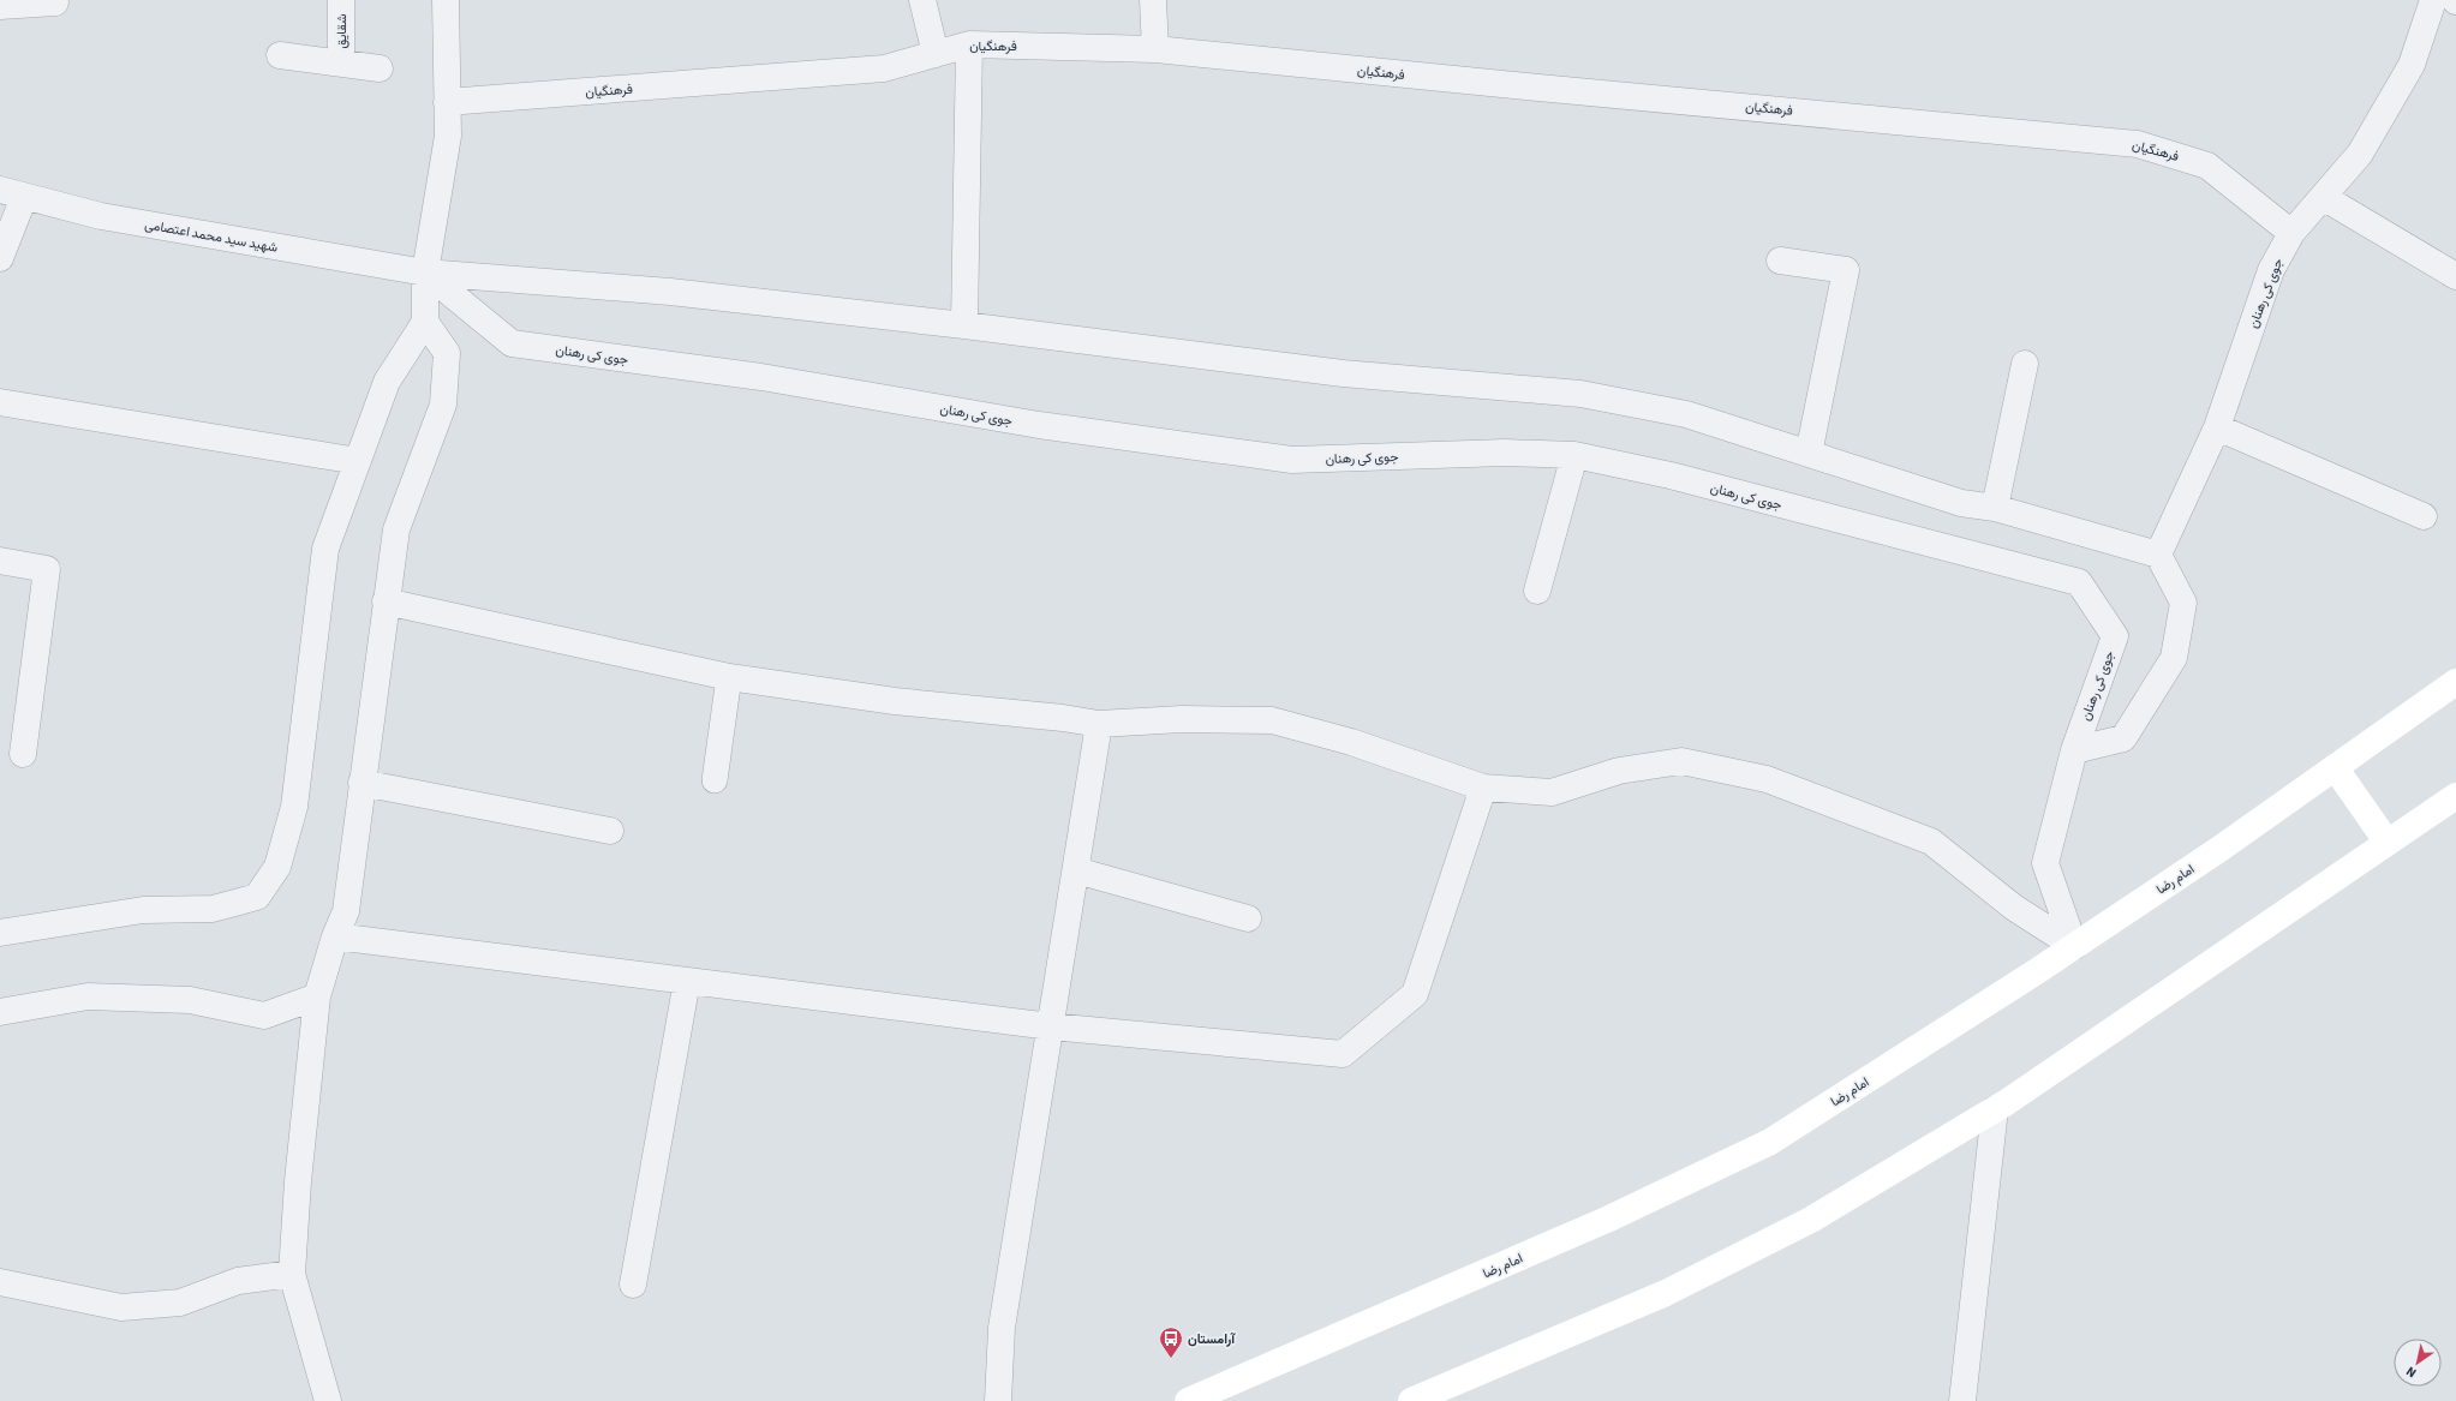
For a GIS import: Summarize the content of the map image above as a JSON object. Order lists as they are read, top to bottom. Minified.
{"streets":{"main road":["امام رضا"],"street":["شقایق","فرهنگیان","شهید سید محمد اعتصامی","جوی کی رهنان"]},"crossings":[["فرهنگیان","جوی کی رهنان"],["شهید سید محمد اعتصامی","جوی کی رهنان"]],"places":{"bus stop":["آرامستان"]},"north":"bottom left"}
